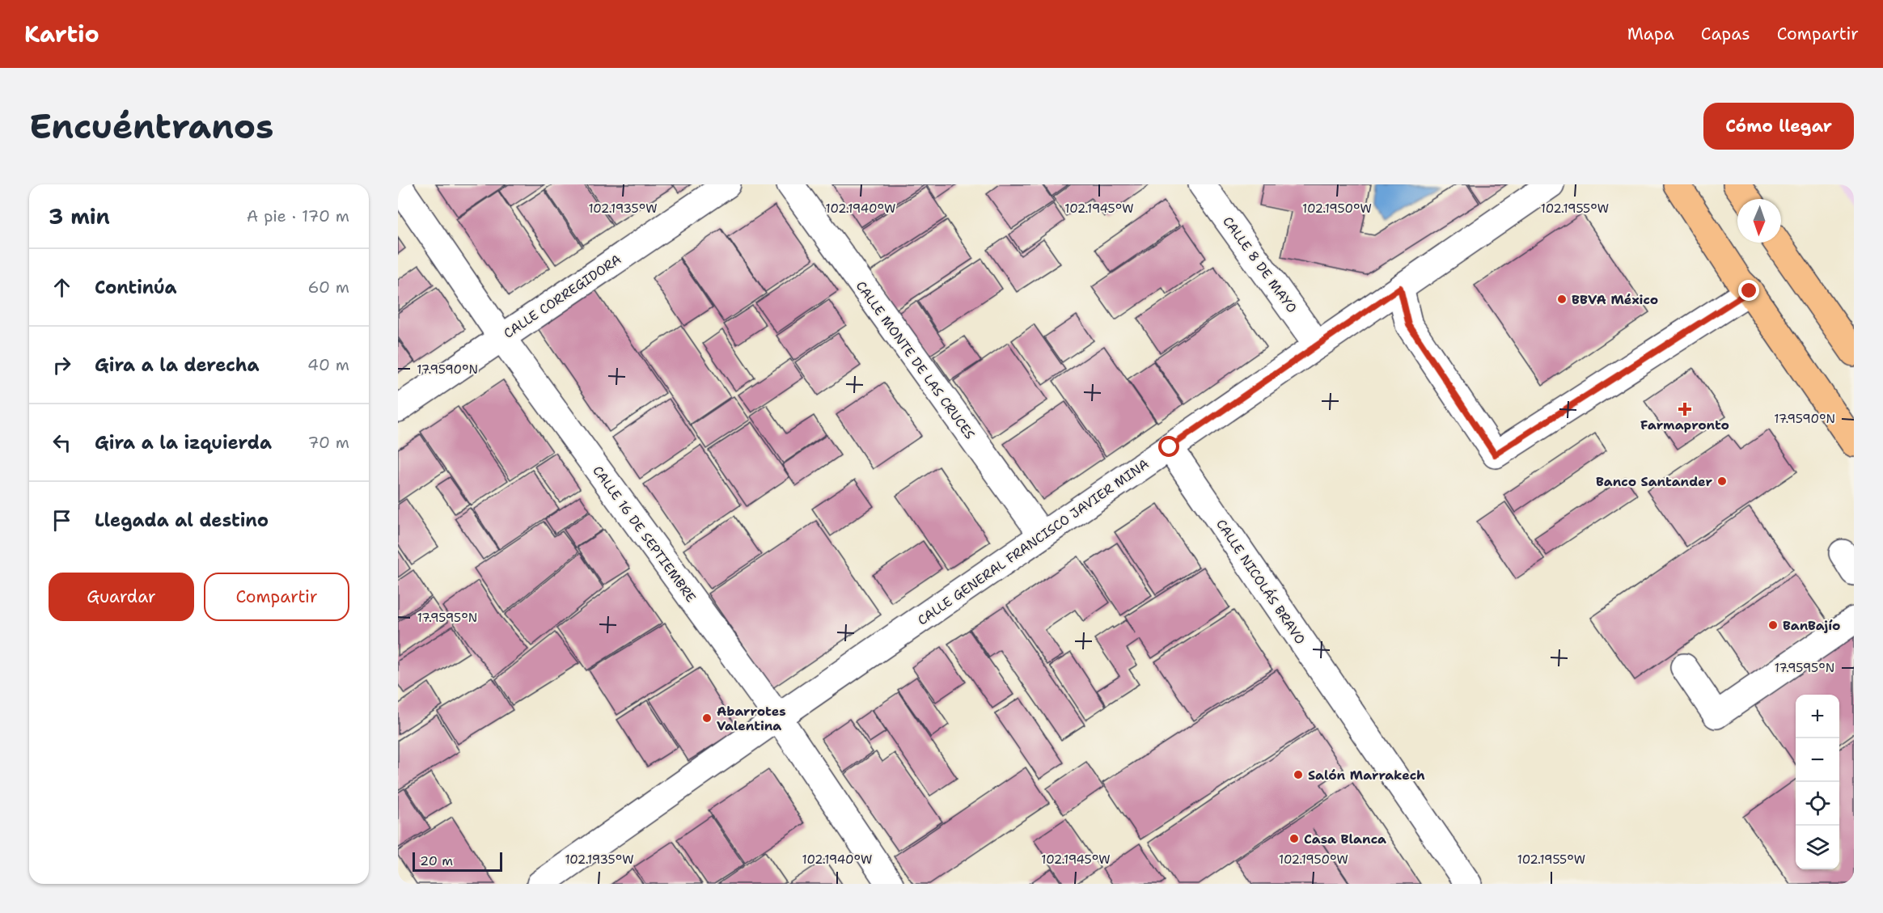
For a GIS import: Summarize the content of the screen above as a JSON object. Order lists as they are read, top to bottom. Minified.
{"streets":{"street":["CALLE 8 DE MAYO","CALLE CORREGIDORA","CALLE MONTE DE LAS CRUCES","CALLE 16 DE SEPTIEMBRE","CALLE GENERAL FRANCISCO JAVIER MINA","CALLE NICOLÁS BRAVO"]},"crossings":[["CALLE 8 DE MAYO","CALLE GENERAL FRANCISCO JAVIER MINA"],["CALLE CORREGIDORA","CALLE 16 DE SEPTIEMBRE"],["CALLE MONTE DE LAS CRUCES","CALLE GENERAL FRANCISCO JAVIER MINA"],["CALLE 16 DE SEPTIEMBRE","CALLE GENERAL FRANCISCO JAVIER MINA"],["CALLE GENERAL FRANCISCO JAVIER MINA","CALLE NICOLÁS BRAVO"]],"places":{"other":["BBVA México","Banco Santander","BanBajío","Abarrotes Valentina","Salón Marrakech","Casa Blanca"],"health":["Farmapronto"]},"scale_bar":"20 m","north":"bottom","page":{"header":"Kartio","nav":["Mapa","Capas","Compartir"],"buttons":["Cómo llegar",["Guardar","Compartir"]],"title":"Encuéntranos","heading":["3 min","A pie · 170 m"],"list":[["Continúa","60 m"],["Gira a la derecha","40 m"],["Gira a la izquierda","70 m"],"Llegada al destino"],"map_buttons":["+","−"],"scale":"20 m"},"coordinates":["102.1935°W","102.1940°W","102.1945°W","102.1950°W","102.1955°W","17.9590°N","17.9595°N"]}
